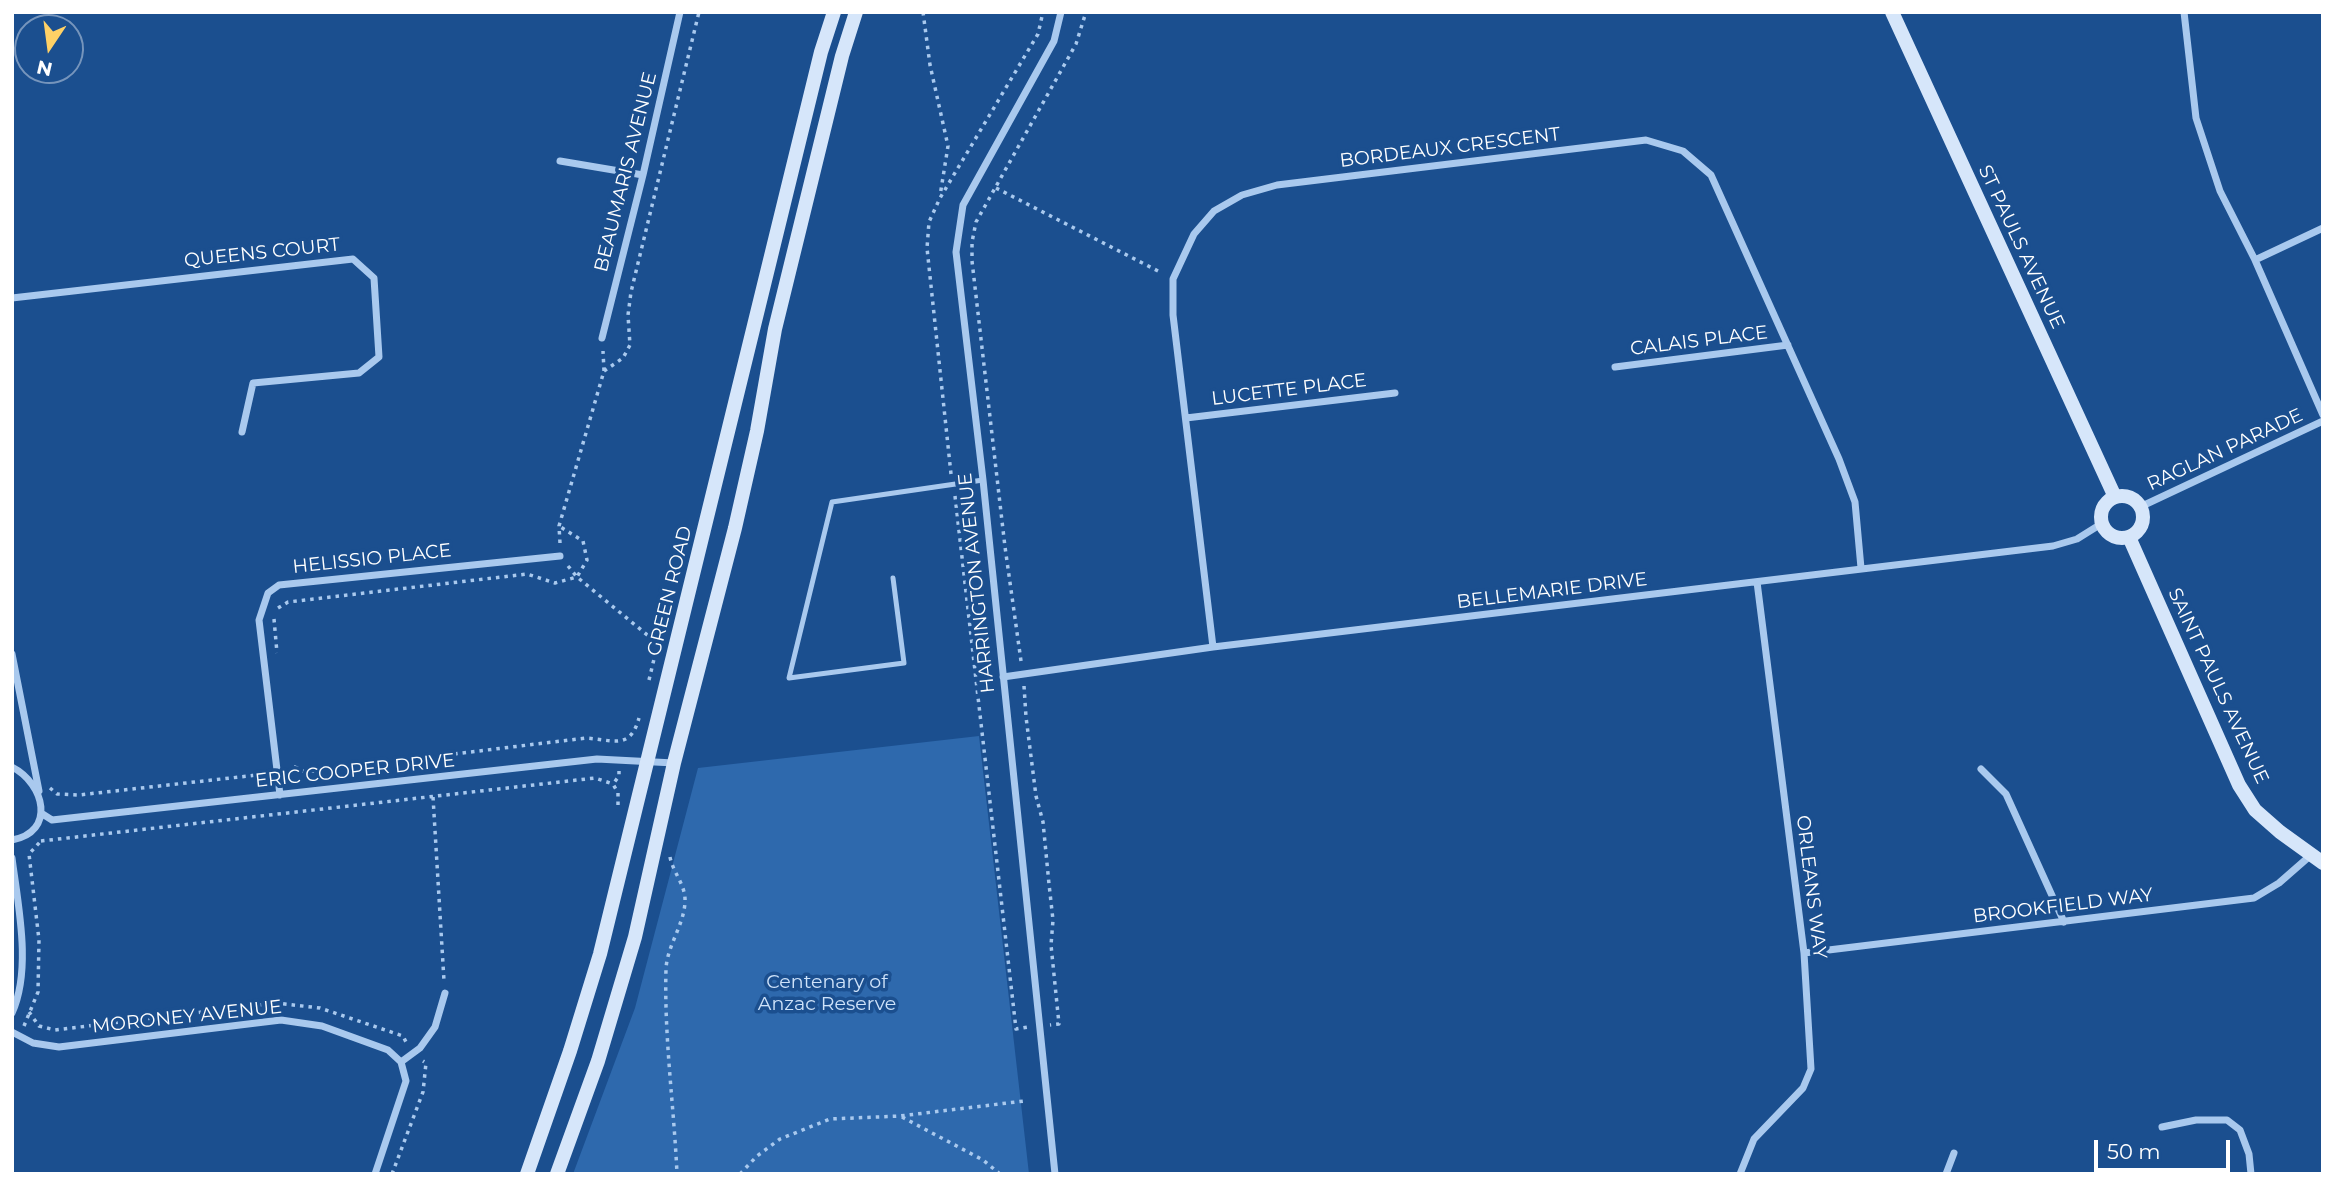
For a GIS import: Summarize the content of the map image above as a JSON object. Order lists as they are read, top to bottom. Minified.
{"streets":{"main road":["ST PAULS AVENUE","GREEN ROAD","SAINT PAULS AVENUE"],"street":["BORDEAUX CRESCENT","BEAUMARIS AVENUE","QUEENS COURT","CALAIS PLACE","LUCETTE PLACE","RAGLAN PARADE","HELISSIO PLACE","HARRINGTON AVENUE","BELLEMARIE DRIVE","ERIC COOPER DRIVE","ORLEANS WAY","BROOKFIELD WAY","MORONEY AVENUE"]},"crossings":[["BORDEAUX CRESCENT","CALAIS PLACE"],["BORDEAUX CRESCENT","LUCETTE PLACE"],["BORDEAUX CRESCENT","BELLEMARIE DRIVE"],["ST PAULS AVENUE","RAGLAN PARADE"],["ST PAULS AVENUE","BELLEMARIE DRIVE"],["ST PAULS AVENUE","SAINT PAULS AVENUE"],["RAGLAN PARADE","BELLEMARIE DRIVE"],["RAGLAN PARADE","SAINT PAULS AVENUE"],["HELISSIO PLACE","ERIC COOPER DRIVE"],["HARRINGTON AVENUE","BELLEMARIE DRIVE"],["GREEN ROAD","ERIC COOPER DRIVE"],["BELLEMARIE DRIVE","SAINT PAULS AVENUE"],["BELLEMARIE DRIVE","ORLEANS WAY"],["SAINT PAULS AVENUE","BROOKFIELD WAY"],["ORLEANS WAY","BROOKFIELD WAY"]],"parks":["Centenary of Anzac Reserve"],"scale_bar":"50 m","north":"bottom"}
